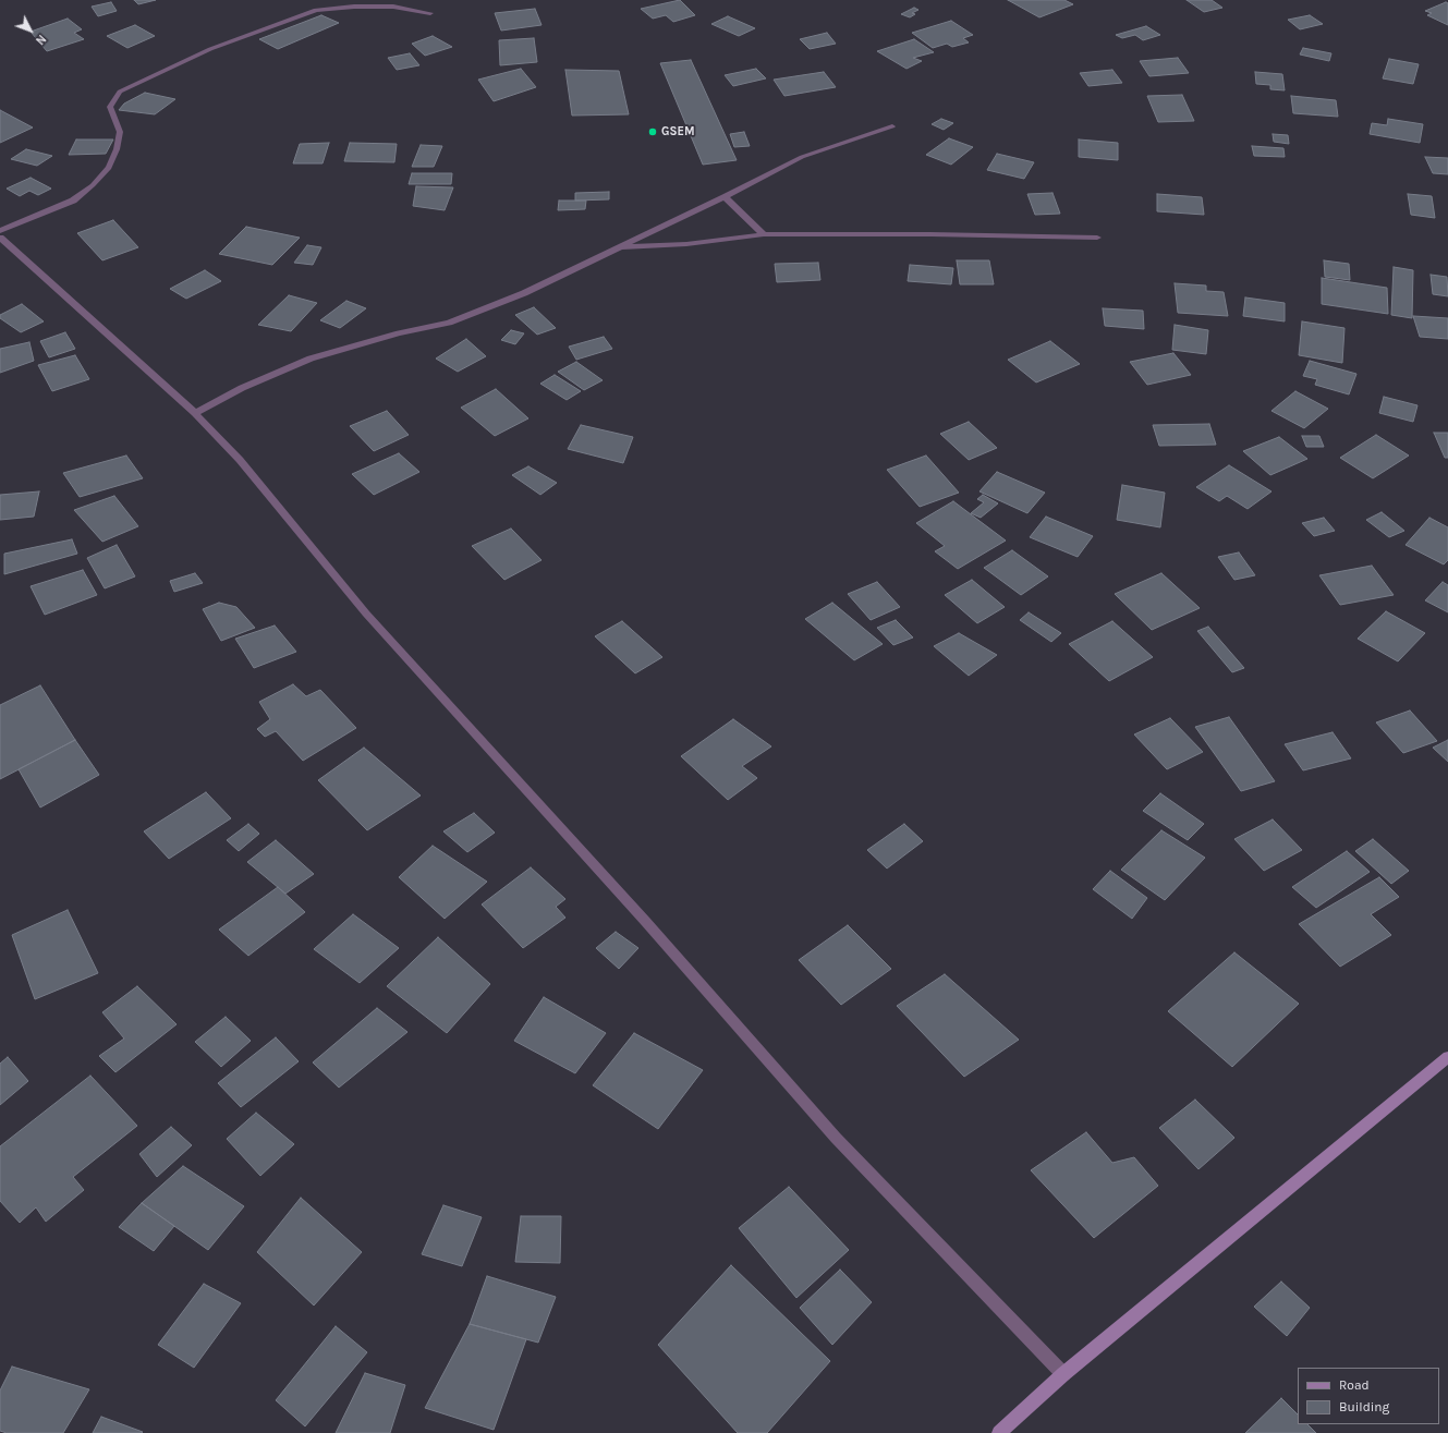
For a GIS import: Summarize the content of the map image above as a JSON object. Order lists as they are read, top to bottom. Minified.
{"places":["GSEM"],"legend":["Road","Building"],"north":"bottom right"}
